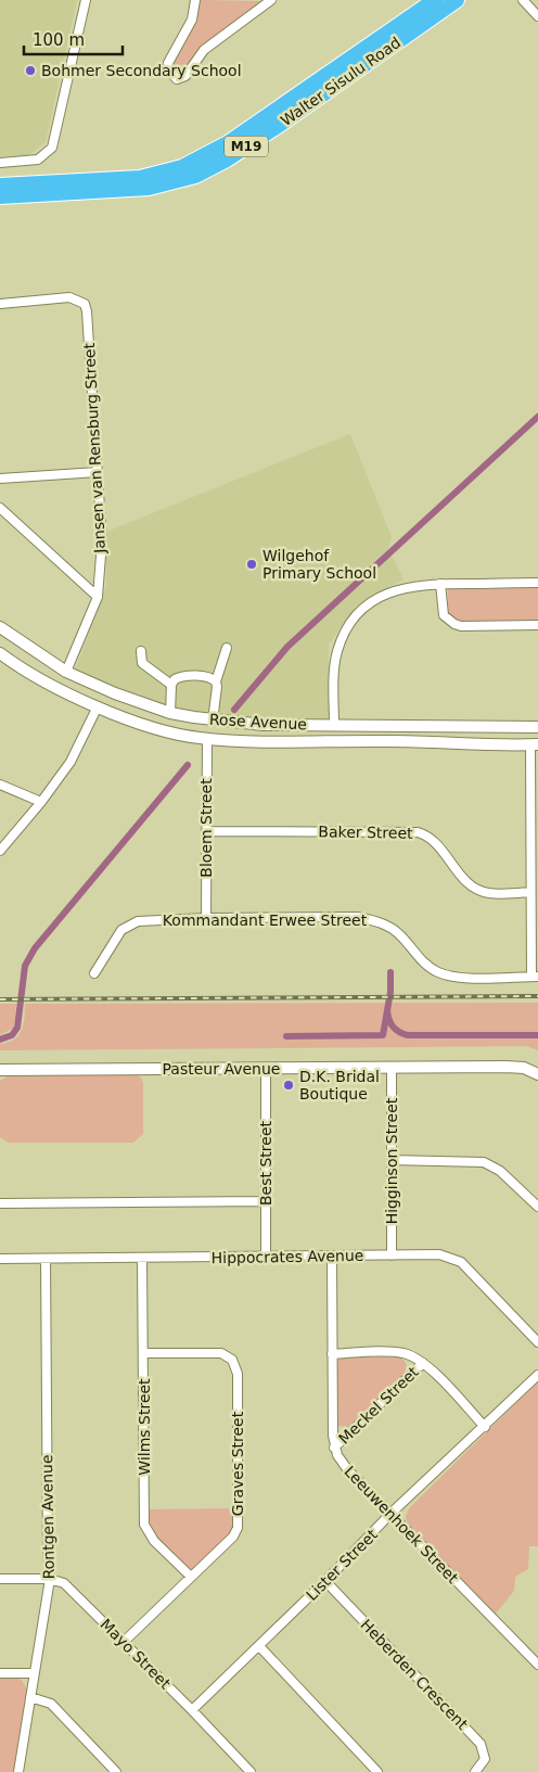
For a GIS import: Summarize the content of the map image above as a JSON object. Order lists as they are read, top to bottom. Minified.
{"streets":{"highway":["Walter Sisulu Road","M19"],"street":["Jansen van Rensburg Street","Rose Avenue","Bloem Street","Baker Street","Kommandant Erwee Street","Pasteur Avenue","Higginson Street","Best Street","Hippocrates Avenue","Meckel Street","Wilms Street","Graves Street","Rontgen Avenue","Leeuwenhoek Street","Lister Street","Mayo Street","Heberden Crescent"]},"crossings":[["Jansen van Rensburg Street","Rose Avenue"],["Rose Avenue","Bloem Street"],["Bloem Street","Baker Street"],["Bloem Street","Kommandant Erwee Street"],["Pasteur Avenue","Higginson Street"],["Pasteur Avenue","Best Street"],["Higginson Street","Hippocrates Avenue"],["Best Street","Hippocrates Avenue"],["Hippocrates Avenue","Wilms Street"],["Hippocrates Avenue","Rontgen Avenue"],["Meckel Street","Leeuwenhoek Street"],["Wilms Street","Graves Street"],["Graves Street","Mayo Street"],["Rontgen Avenue","Mayo Street"],["Leeuwenhoek Street","Lister Street"],["Lister Street","Mayo Street"],["Lister Street","Heberden Crescent"]],"places":["Bohmer Secondary School","Wilgehof Primary School","D.K. Bridal Boutique"],"scale_bar":"100 m"}
